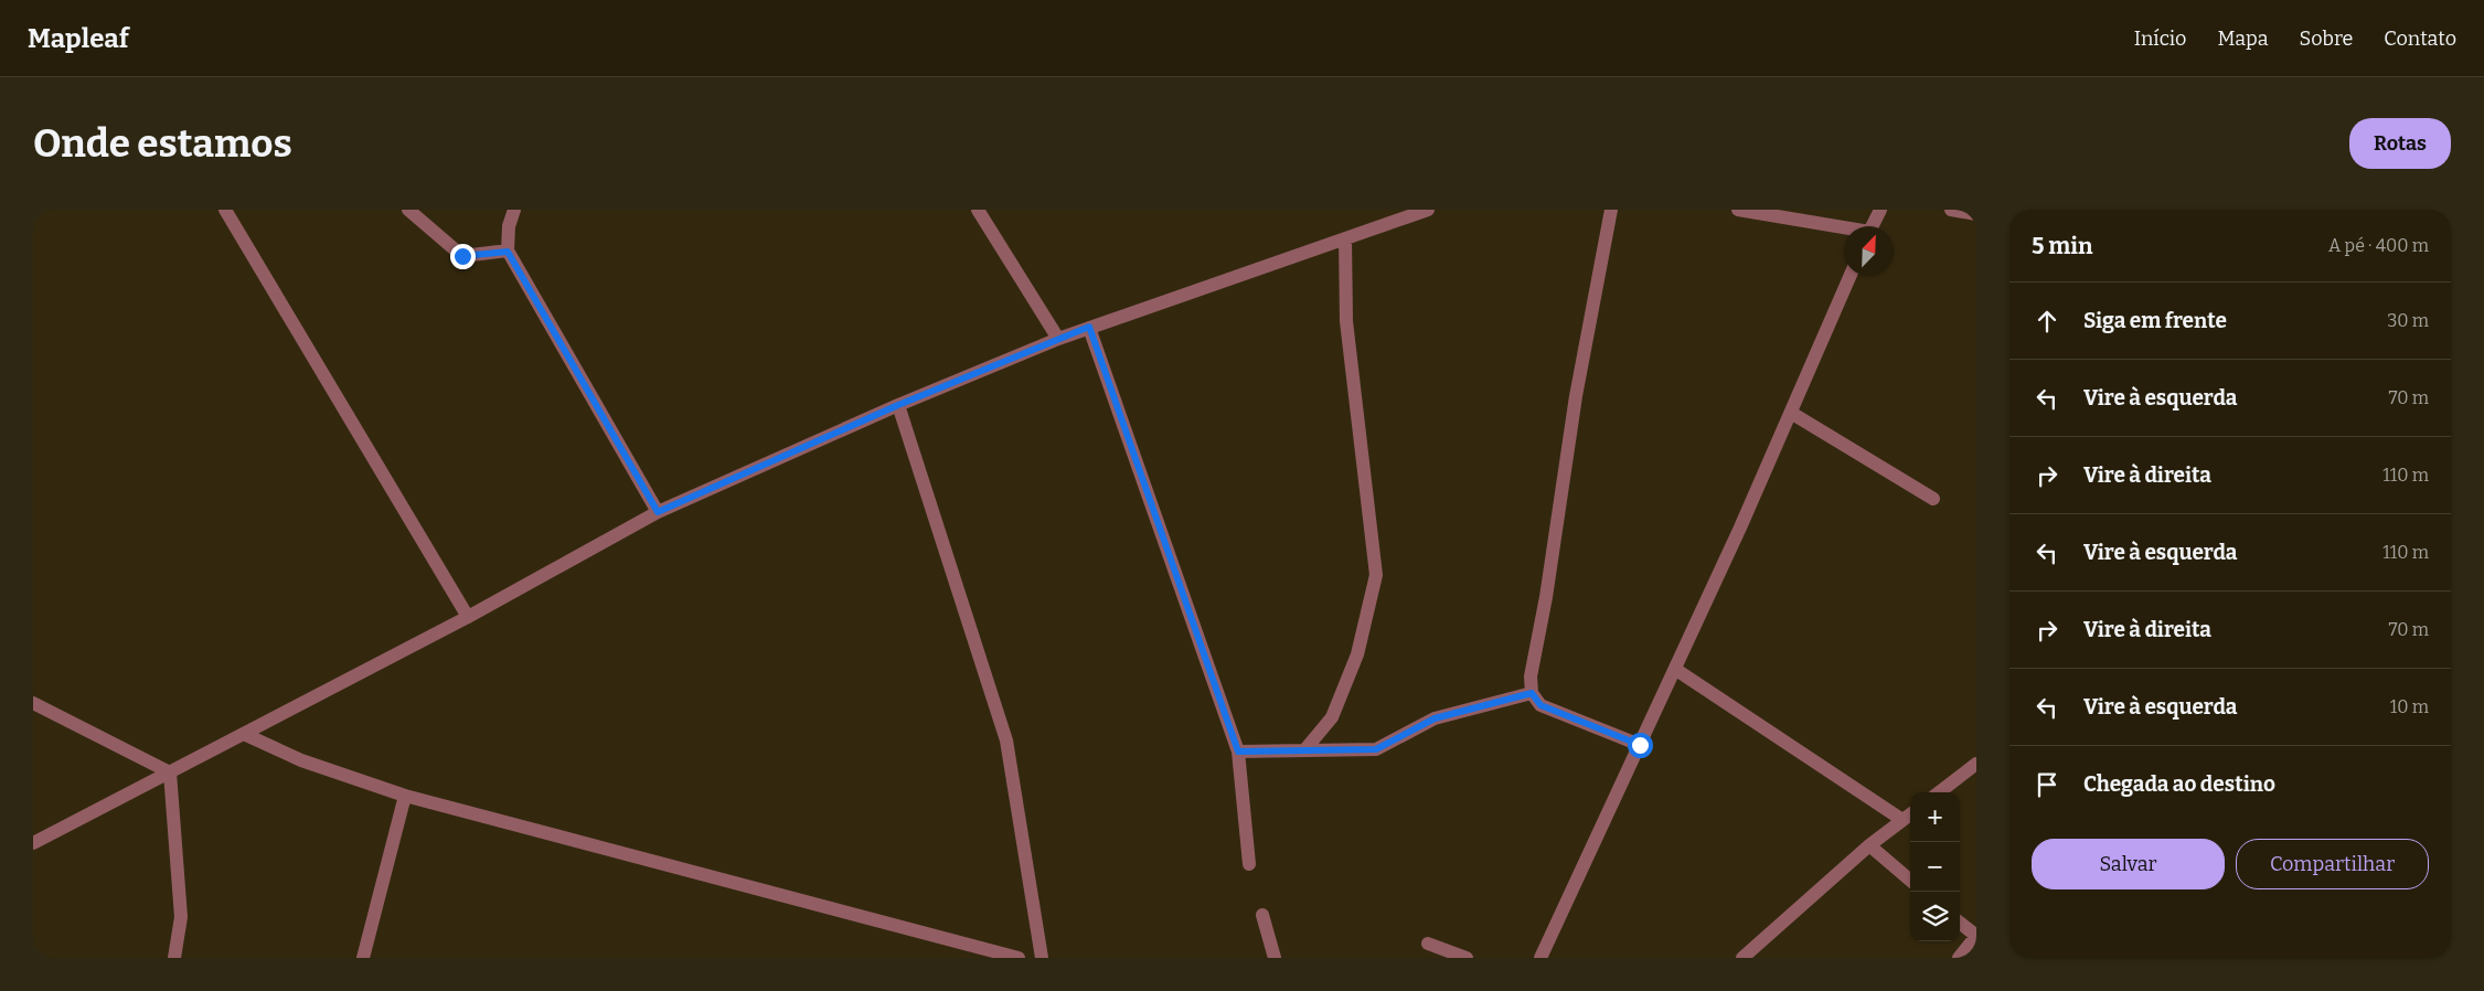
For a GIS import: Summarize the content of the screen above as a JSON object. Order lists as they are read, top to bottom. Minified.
{"north":"top right","page":{"header":"Mapleaf","nav":["Início","Mapa","Sobre","Contato"],"buttons":["Rotas",["Salvar","Compartilhar"]],"title":"Onde estamos","heading":["5 min","A pé · 400 m"],"list":[["Siga em frente","30 m"],["Vire à esquerda","70 m"],["Vire à direita","110 m"],["Vire à esquerda","110 m"],["Vire à direita","70 m"],["Vire à esquerda","10 m"],"Chegada ao destino"],"map_buttons":["+","−"]}}
